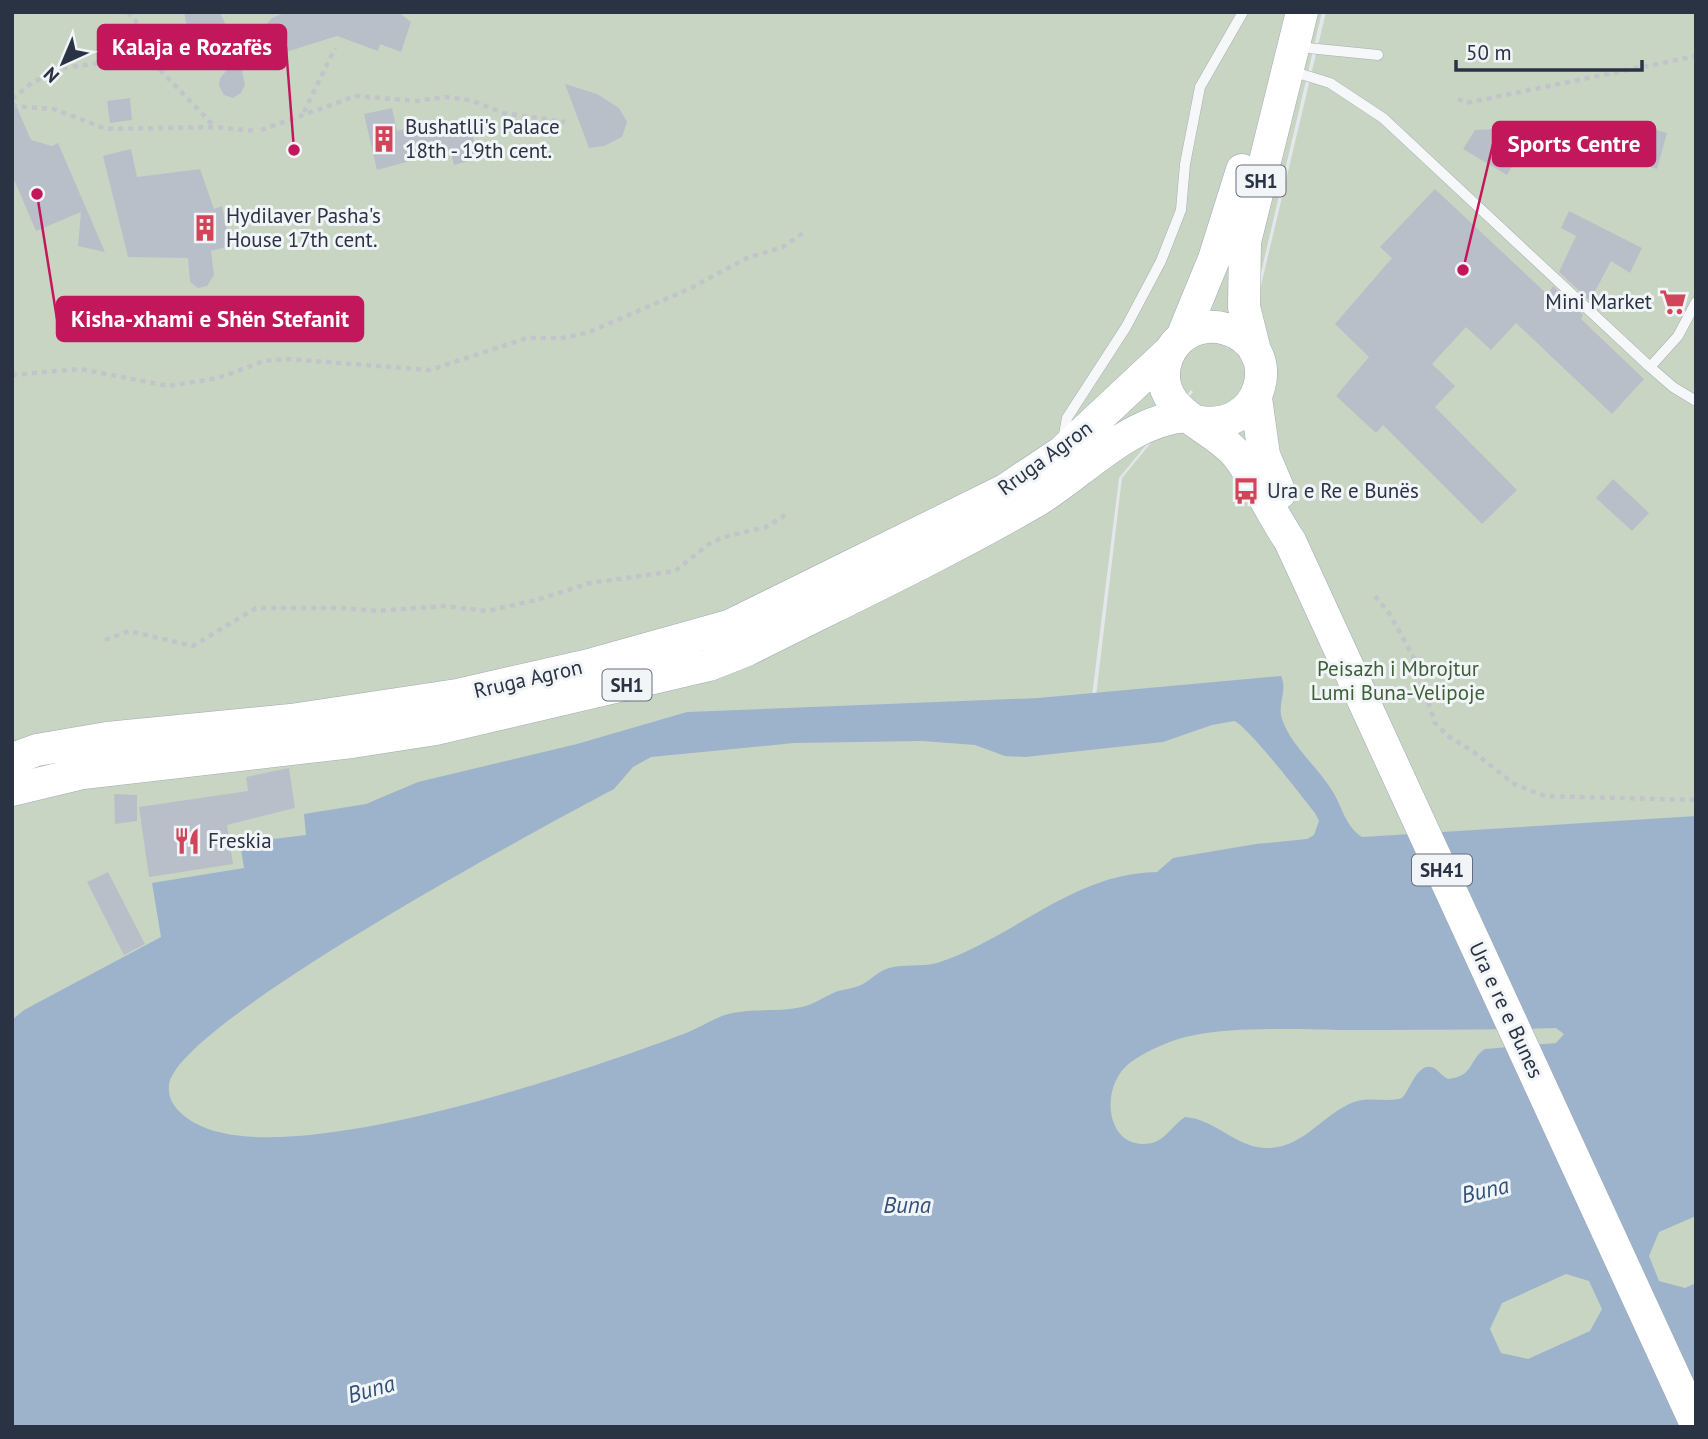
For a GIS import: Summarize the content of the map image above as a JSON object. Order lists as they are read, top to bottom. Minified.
{"streets":{"main road":["SH1","Rruga Agron","SH41","Ura e re e Bunes"]},"crossings":[["SH1","Rruga Agron"],["SH1","SH41"],["Rruga Agron","SH41"],["SH41","Ura e re e Bunes"]],"water":["Buna"],"parks":["Peisazh i Mbrojtur Lumi Buna-Velipoje"],"places":{"building":["Bushatlli's Palace 18th - 19th cent.","Hydilaver Pasha's House 17th cent."],"other":["Kalaja e Rozafës","Kisha-xhami e Shën Stefanit","Sports Centre"],"supermarket":["Mini Market"],"bus stop":["Ura e Re e Bunës"],"restaurant":["Freskia"]},"scale_bar":"50 m","north":"bottom left"}
